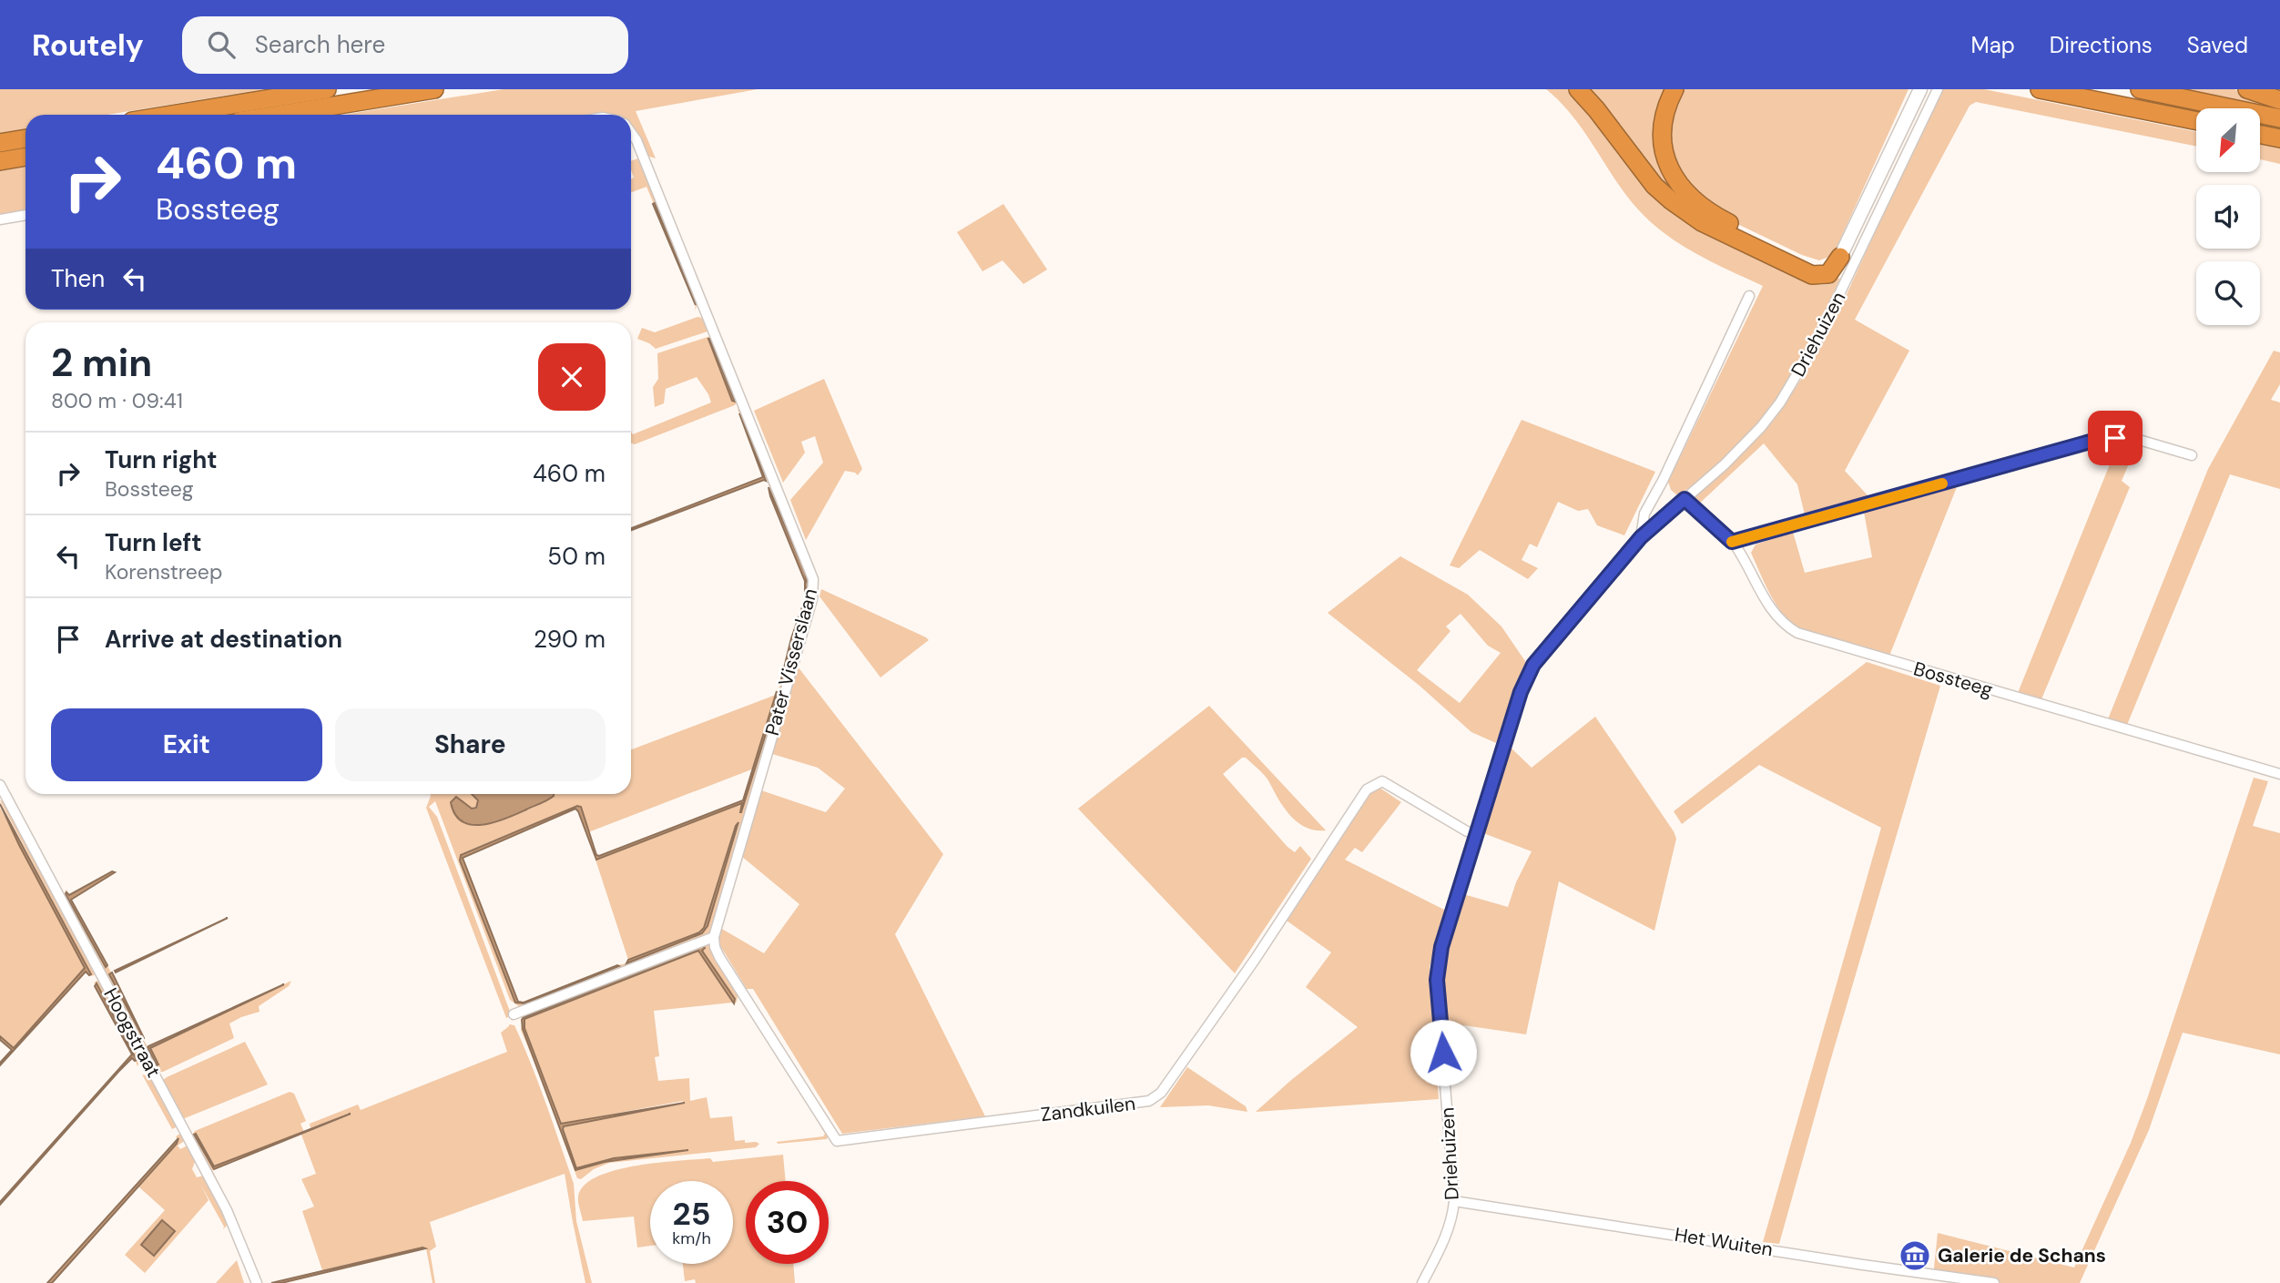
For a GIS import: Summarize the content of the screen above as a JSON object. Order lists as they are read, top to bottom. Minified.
{"streets":{"street":["Driehuizen","Pater Visserslaan","Bossteeg","Hoogstraat","Zandkuilen","Het Wuiten"]},"crossings":[["Driehuizen","Bossteeg"],["Driehuizen","Zandkuilen"],["Driehuizen","Het Wuiten"],["Pater Visserslaan","Zandkuilen"]],"places":{"museum":["Galerie de Schans"]},"north":"bottom left","page":{"header":"Routely","search":"Search here","nav":["Map","Directions","Saved"],"turn":["460 m","Bossteeg"],"then":"Then","heading":["2 min","800 m · 09:41"],"list":[{"name":"Turn right","note":"Bossteeg","value":"460 m"},{"name":"Turn left","note":"Korenstreep","value":"50 m"},{"name":"Arrive at destination","value":"290 m"}],"buttons":["Exit","Share"],"speed":"25 km/h","limit":"30"}}
